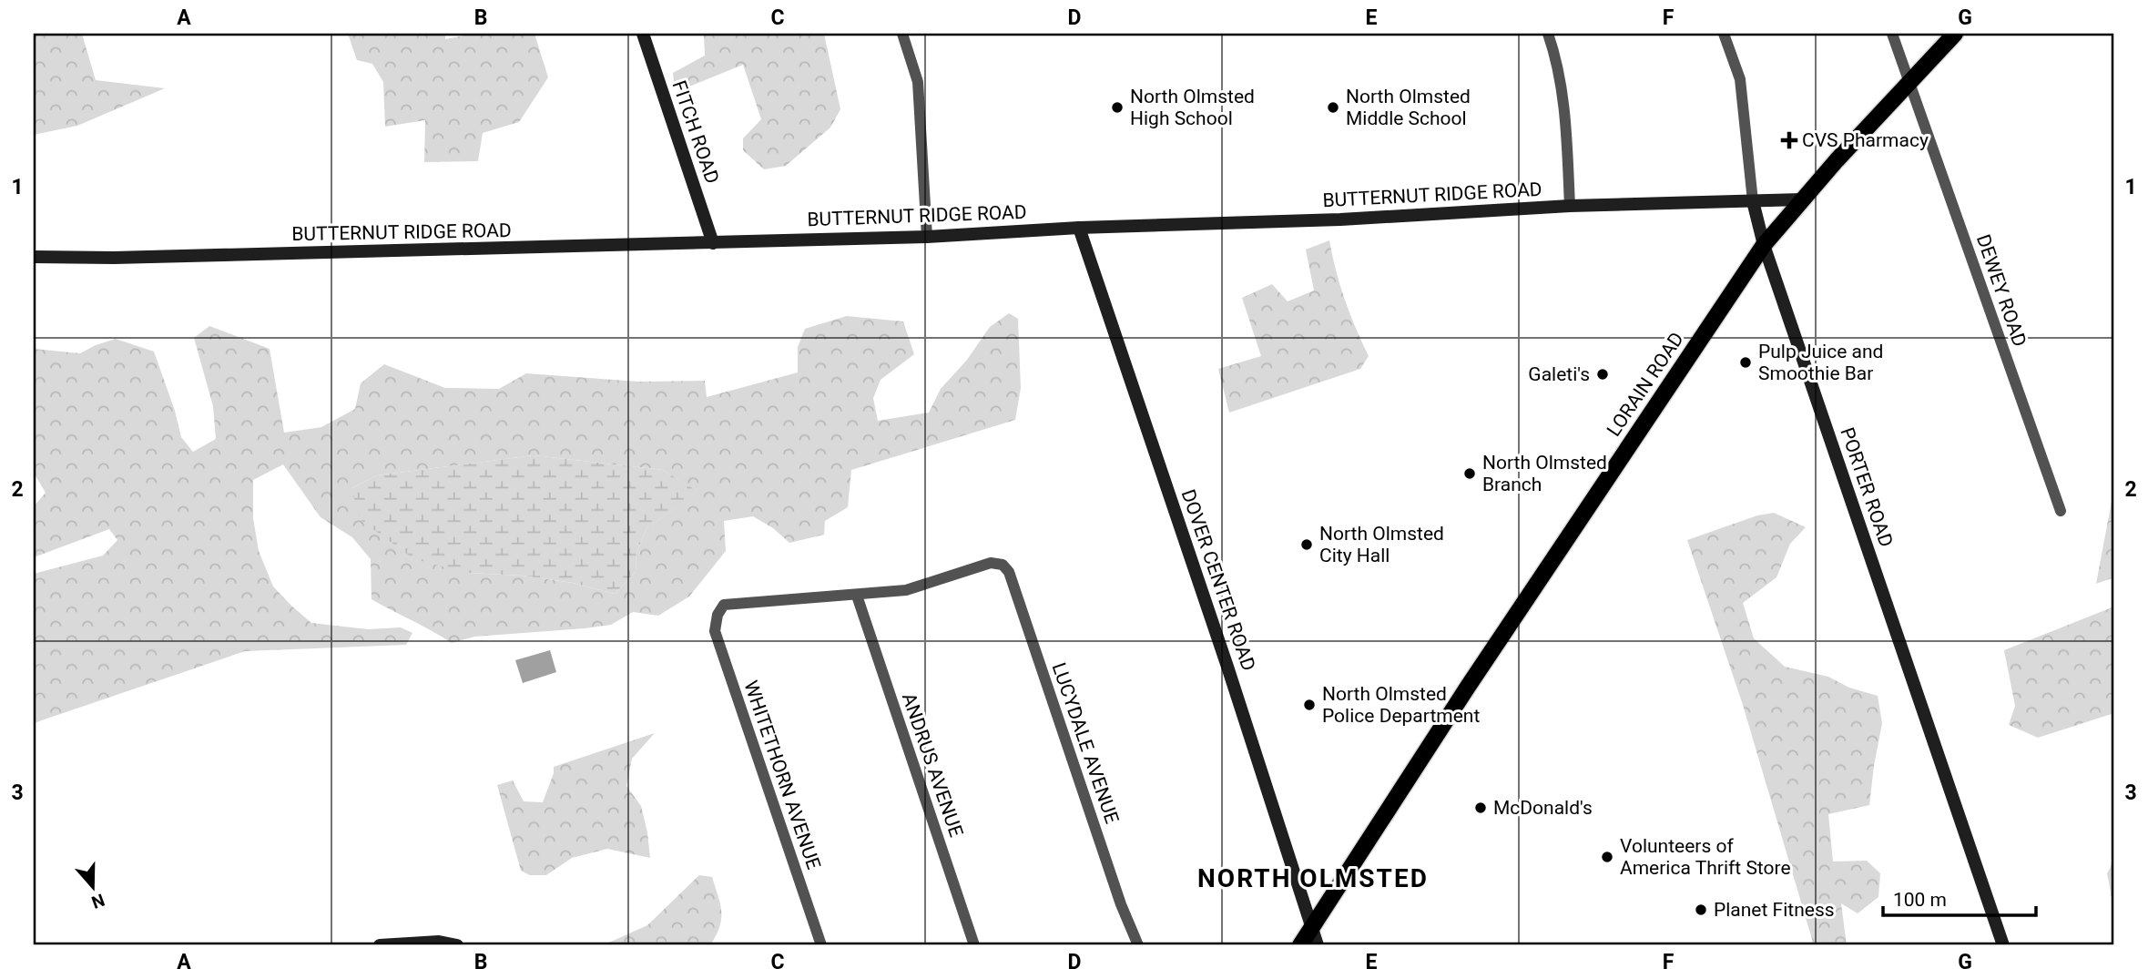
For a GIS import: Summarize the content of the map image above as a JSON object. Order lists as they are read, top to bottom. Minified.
{"streets":{"main road":["LORAIN ROAD"],"street":["FITCH ROAD","BUTTERNUT RIDGE ROAD","DEWEY ROAD","PORTER ROAD","DOVER CENTER ROAD","LUCYDALE AVENUE","ANDRUS AVENUE","WHITETHORN AVENUE"]},"crossings":[["FITCH ROAD","BUTTERNUT RIDGE ROAD"],["BUTTERNUT RIDGE ROAD","LORAIN ROAD"],["BUTTERNUT RIDGE ROAD","PORTER ROAD"],["BUTTERNUT RIDGE ROAD","DOVER CENTER ROAD"],["DEWEY ROAD","LORAIN ROAD"],["LORAIN ROAD","PORTER ROAD"],["LORAIN ROAD","DOVER CENTER ROAD"],["LUCYDALE AVENUE","ANDRUS AVENUE"],["LUCYDALE AVENUE","WHITETHORN AVENUE"],["ANDRUS AVENUE","WHITETHORN AVENUE"]],"districts":["NORTH OLMSTED"],"places":{"other":["North Olmsted High School","North Olmsted Middle School","Pulp Juice and Smoothie Bar","Galeti's","North Olmsted Branch","North Olmsted City Hall","North Olmsted Police Department","McDonald's","Volunteers of America Thrift Store","Planet Fitness"],"health":["CVS Pharmacy"]},"scale_bar":"100 m","north":"bottom","grid":{"columns":["A","B","C","D","E","F","G"],"rows":["1","2","3"]}}
